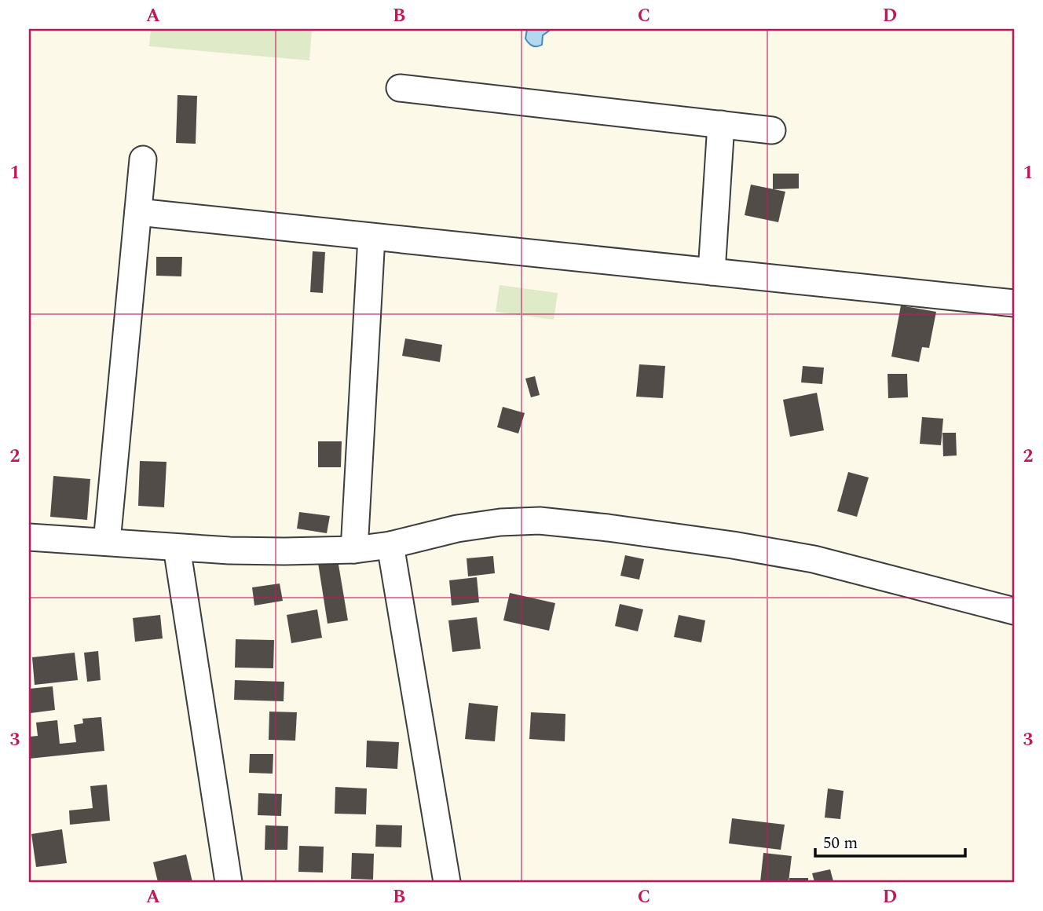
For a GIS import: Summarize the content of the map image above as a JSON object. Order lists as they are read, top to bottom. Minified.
{"scale_bar":"50 m","grid":{"columns":["A","B","C","D"],"rows":["1","2","3"]}}
